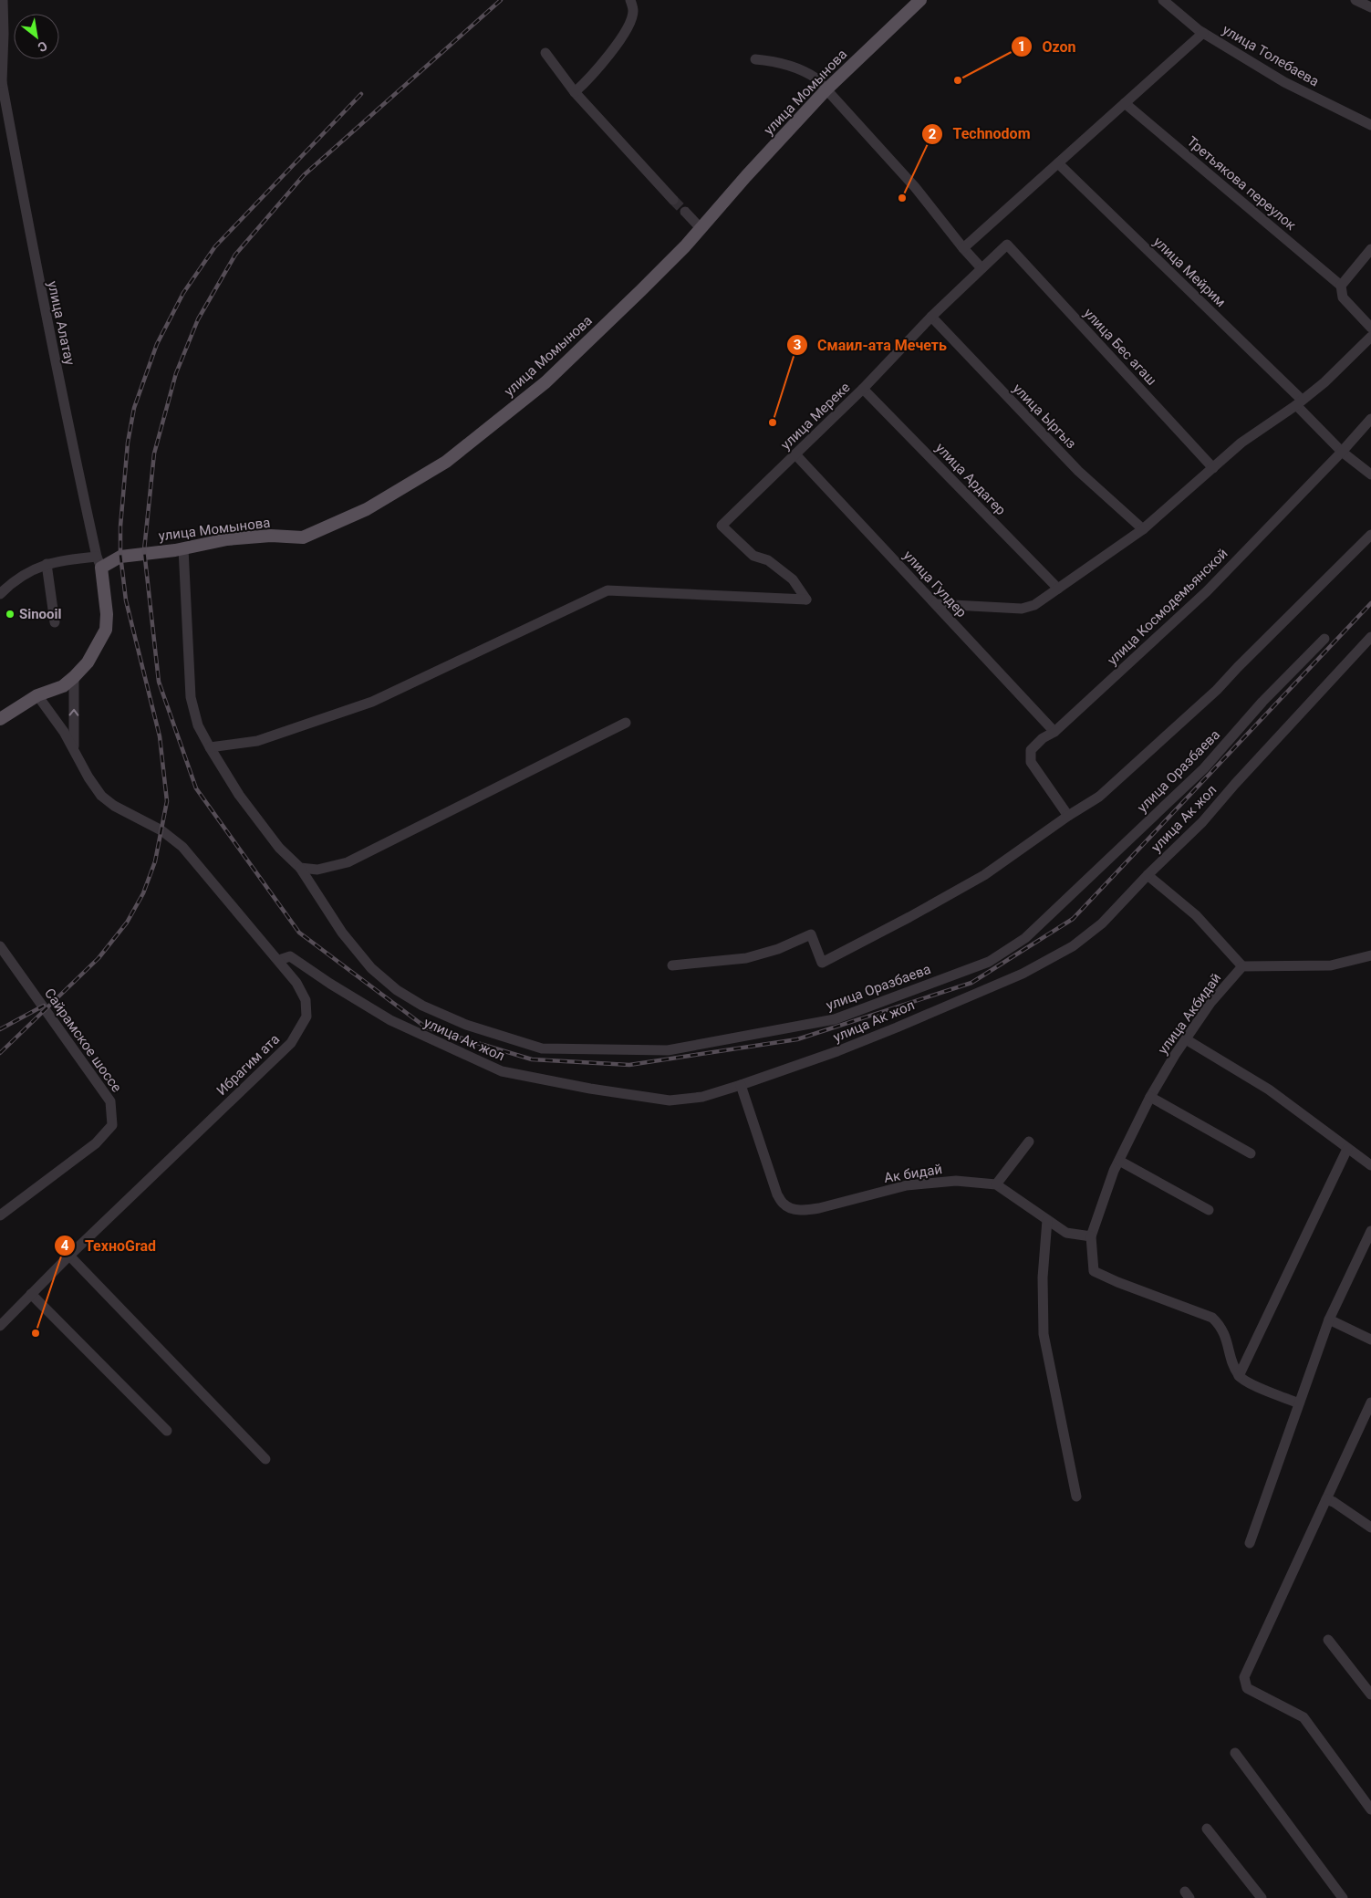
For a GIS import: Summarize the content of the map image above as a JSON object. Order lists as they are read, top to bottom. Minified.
{"streets":{"main road":["улица Момынова"],"street":["улица Толебаева","Третьякова переулок","улица Мейрим","улица Алатау","улица Бес агаш","улица Мереке","улица Ыргыз","улица Ардагер","улица Гулдер","улица Космодемьянской","улица Оразбаева","улица Ак жол","улица Акбидай","Сайрамское шоссе","Ибрагим ата","Ак бидай"]},"crossings":[["улица Момынова","улица Алатау"],["улица Момынова","улица Оразбаева"],["улица Мейрим","улица Космодемьянской"],["улица Бес агаш","улица Мереке"],["улица Мереке","улица Ыргыз"],["улица Мереке","улица Ардагер"],["улица Мереке","улица Гулдер"],["улица Мереке","улица Оразбаева"],["улица Гулдер","улица Космодемьянской"],["улица Ак жол","Ибрагим ата"],["улица Ак жол","Ак бидай"],["улица Акбидай","Ак бидай"]],"places":["Ozon","Technodom","Смаил-ата Мечеть","Sinooil","ТехноGrad"],"north":"bottom right"}
